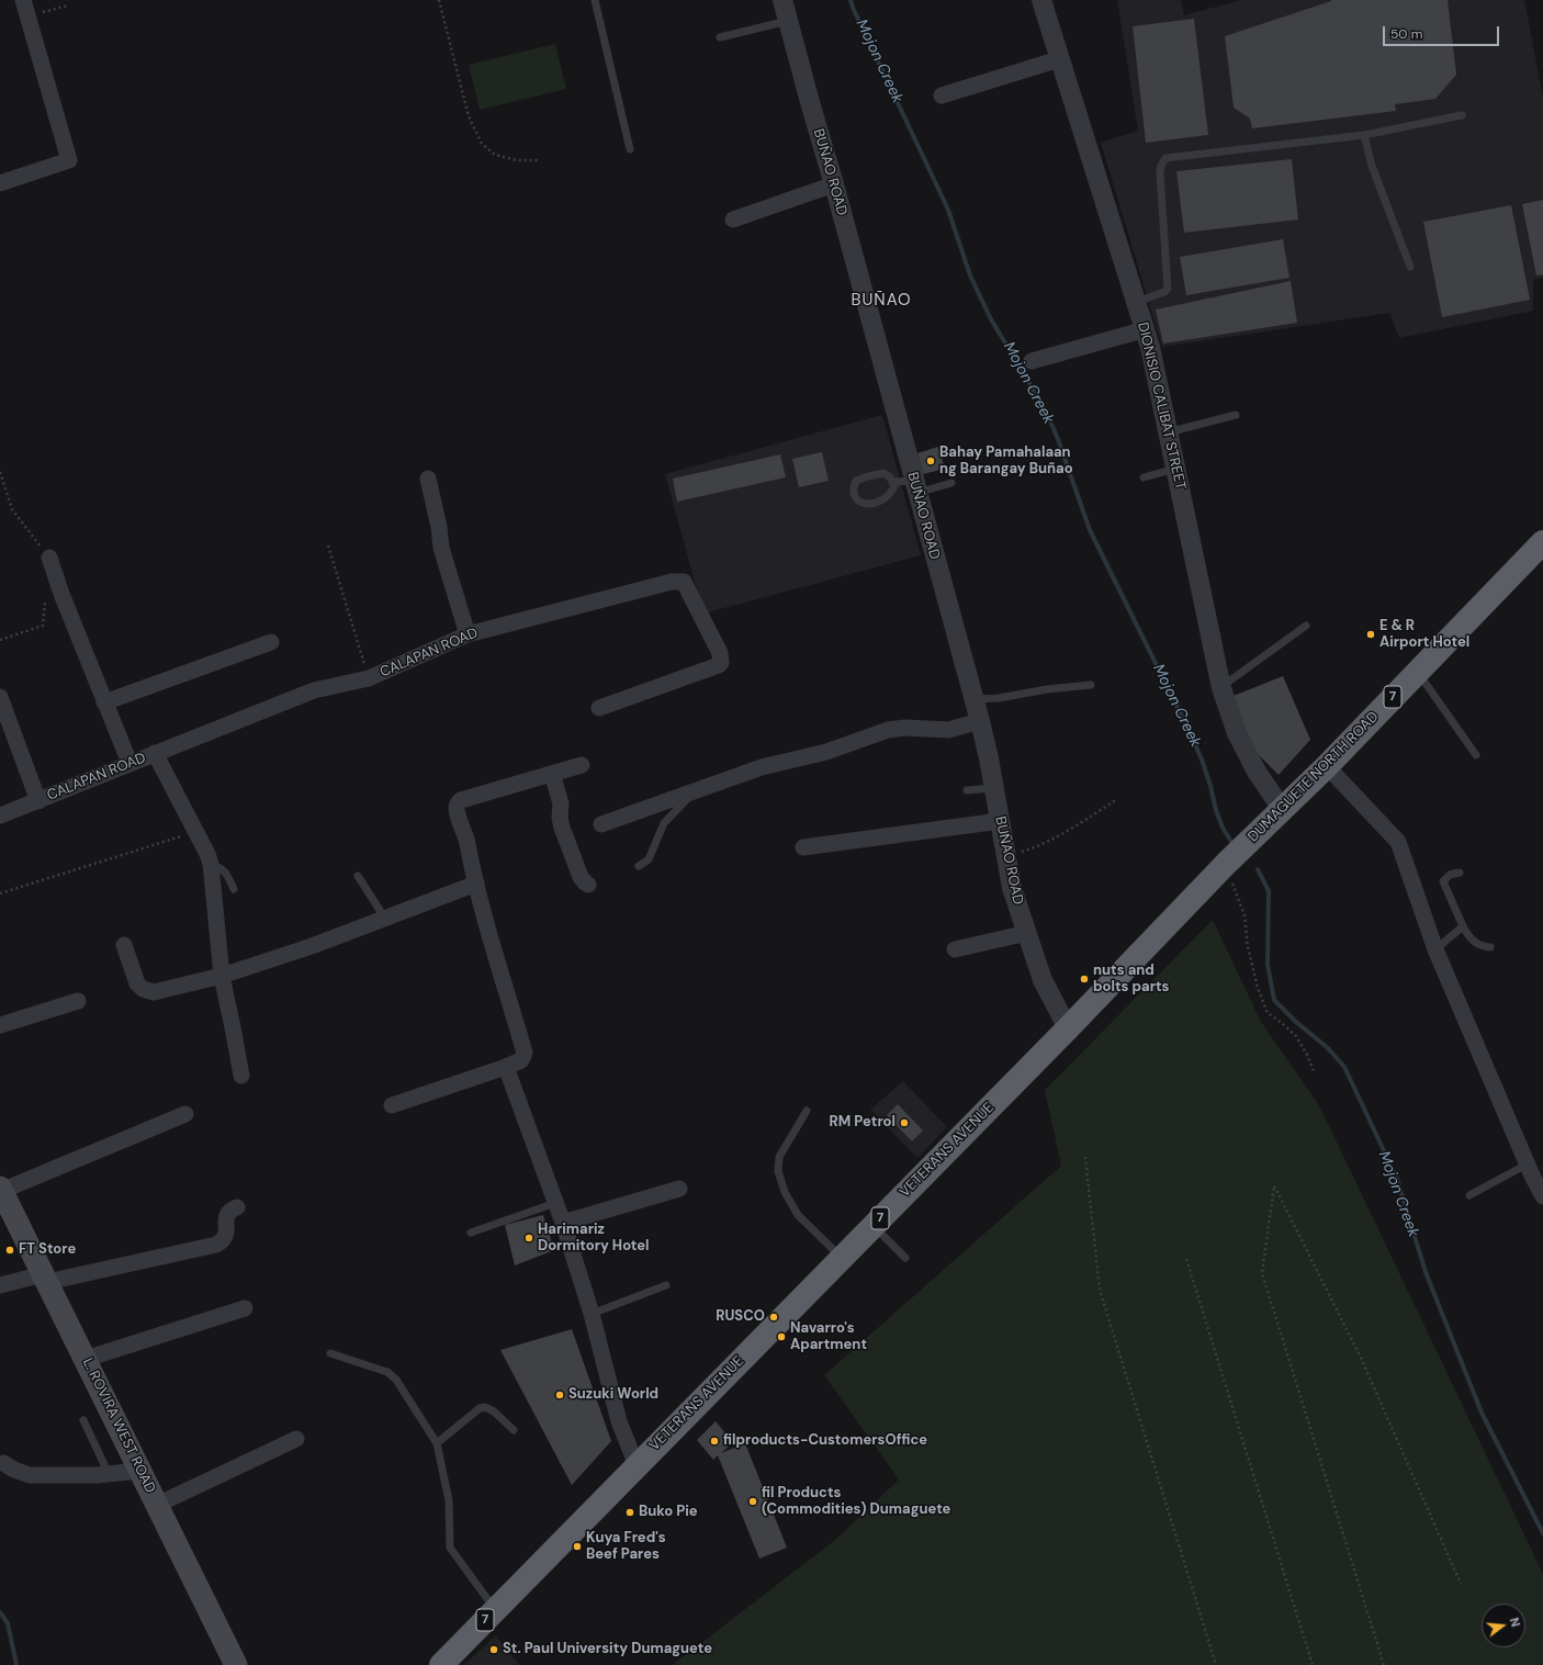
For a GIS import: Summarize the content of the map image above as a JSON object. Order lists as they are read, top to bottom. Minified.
{"streets":{"highway":["7","DUMAGUETE NORTH ROAD","VETERANS AVENUE"],"main road":["L. ROVIRA WEST ROAD"],"street":["BUÑAO ROAD","DIONISIO CALIBAT STREET","CALAPAN ROAD"]},"crossings":[["BUÑAO ROAD","VETERANS AVENUE"],["DIONISIO CALIBAT STREET","DUMAGUETE NORTH ROAD"],["DUMAGUETE NORTH ROAD","VETERANS AVENUE"]],"districts":["BUÑAO"],"water":["Mojon Creek"],"places":["Bahay Pamahalaan ng Barangay Buñao","E & R Airport Hotel","nuts and bolts parts","RM Petrol","Harimariz Dormitory Hotel","FT Store","RUSCO","Navarro's Apartment","Suzuki World","filproducts-CustomersOffice","fil Products (Commodities) Dumaguete","Buko Pie","Kuya Fred's Beef Pares","St. Paul University Dumaguete"],"scale_bar":"50 m","north":"right"}
